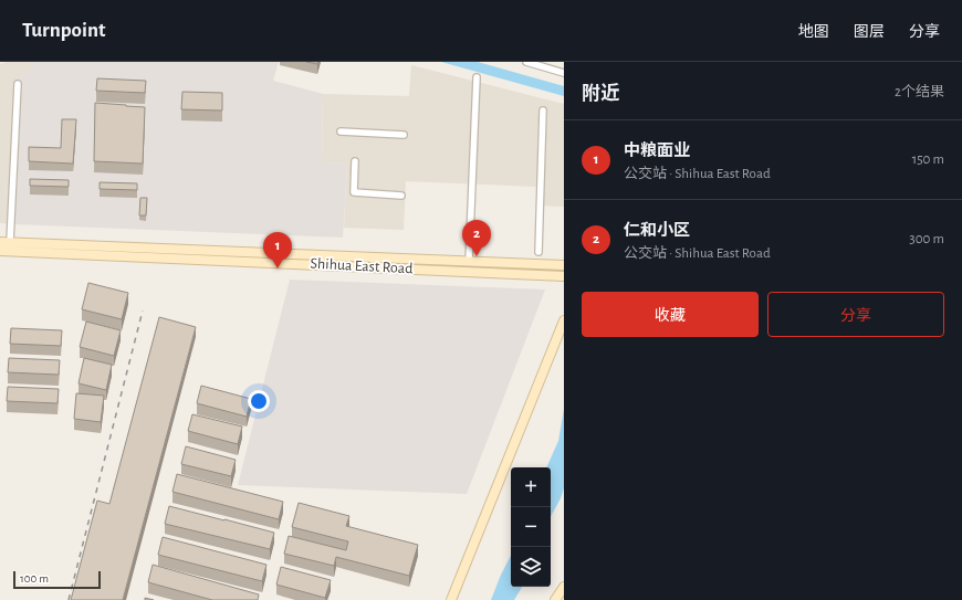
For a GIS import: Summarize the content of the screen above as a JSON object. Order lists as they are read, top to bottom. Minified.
{"streets":{"main road":["Shihua East Road"]},"scale_bar":"100 m","page":{"header":"Turnpoint","nav":["地图","图层","分享"],"heading":["附近","2个结果"],"list":[{"mark":"1","name":"中粮面业","note":"公交站 · Shihua East Road","value":"150 m"},{"mark":"2","name":"仁和小区","note":"公交站 · Shihua East Road","value":"300 m"}],"pins":["2","1"],"buttons":["收藏","分享"],"map_buttons":["+","−"],"scale":"100 m"}}
